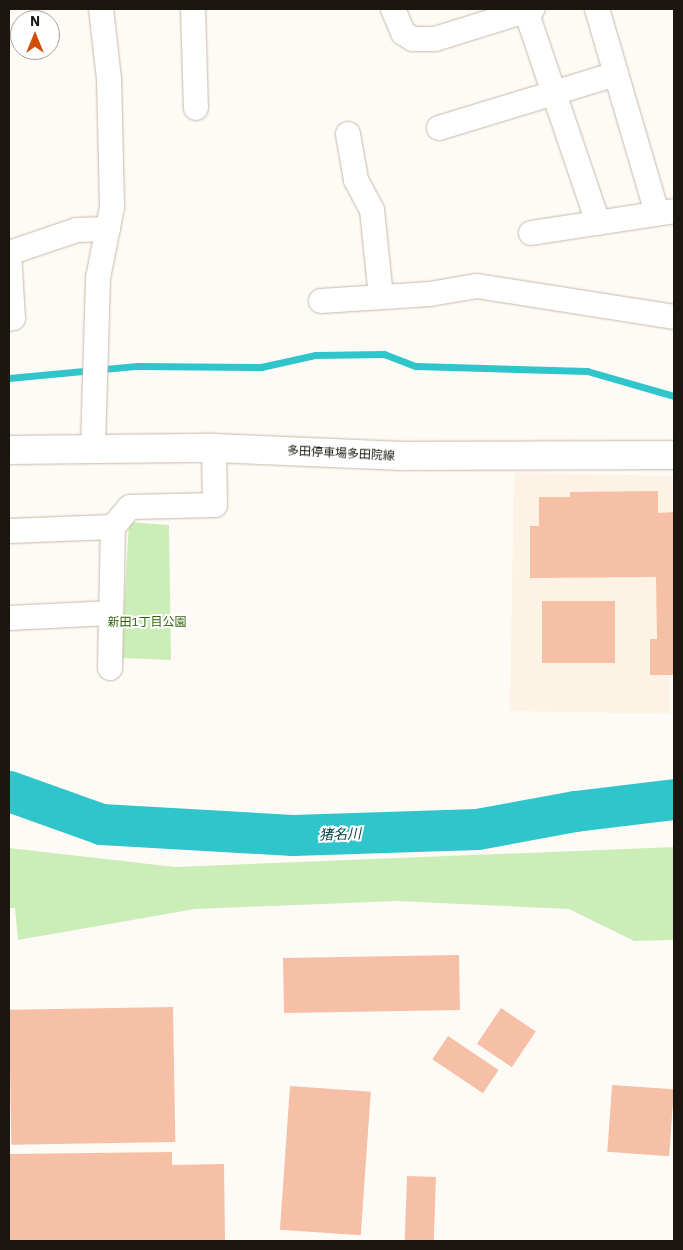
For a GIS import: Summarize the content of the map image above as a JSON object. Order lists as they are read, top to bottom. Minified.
{"streets":{"main road":["多田停車場多田院線"]},"water":["猪名川"],"parks":["新田1丁目公園"],"north":"top"}
